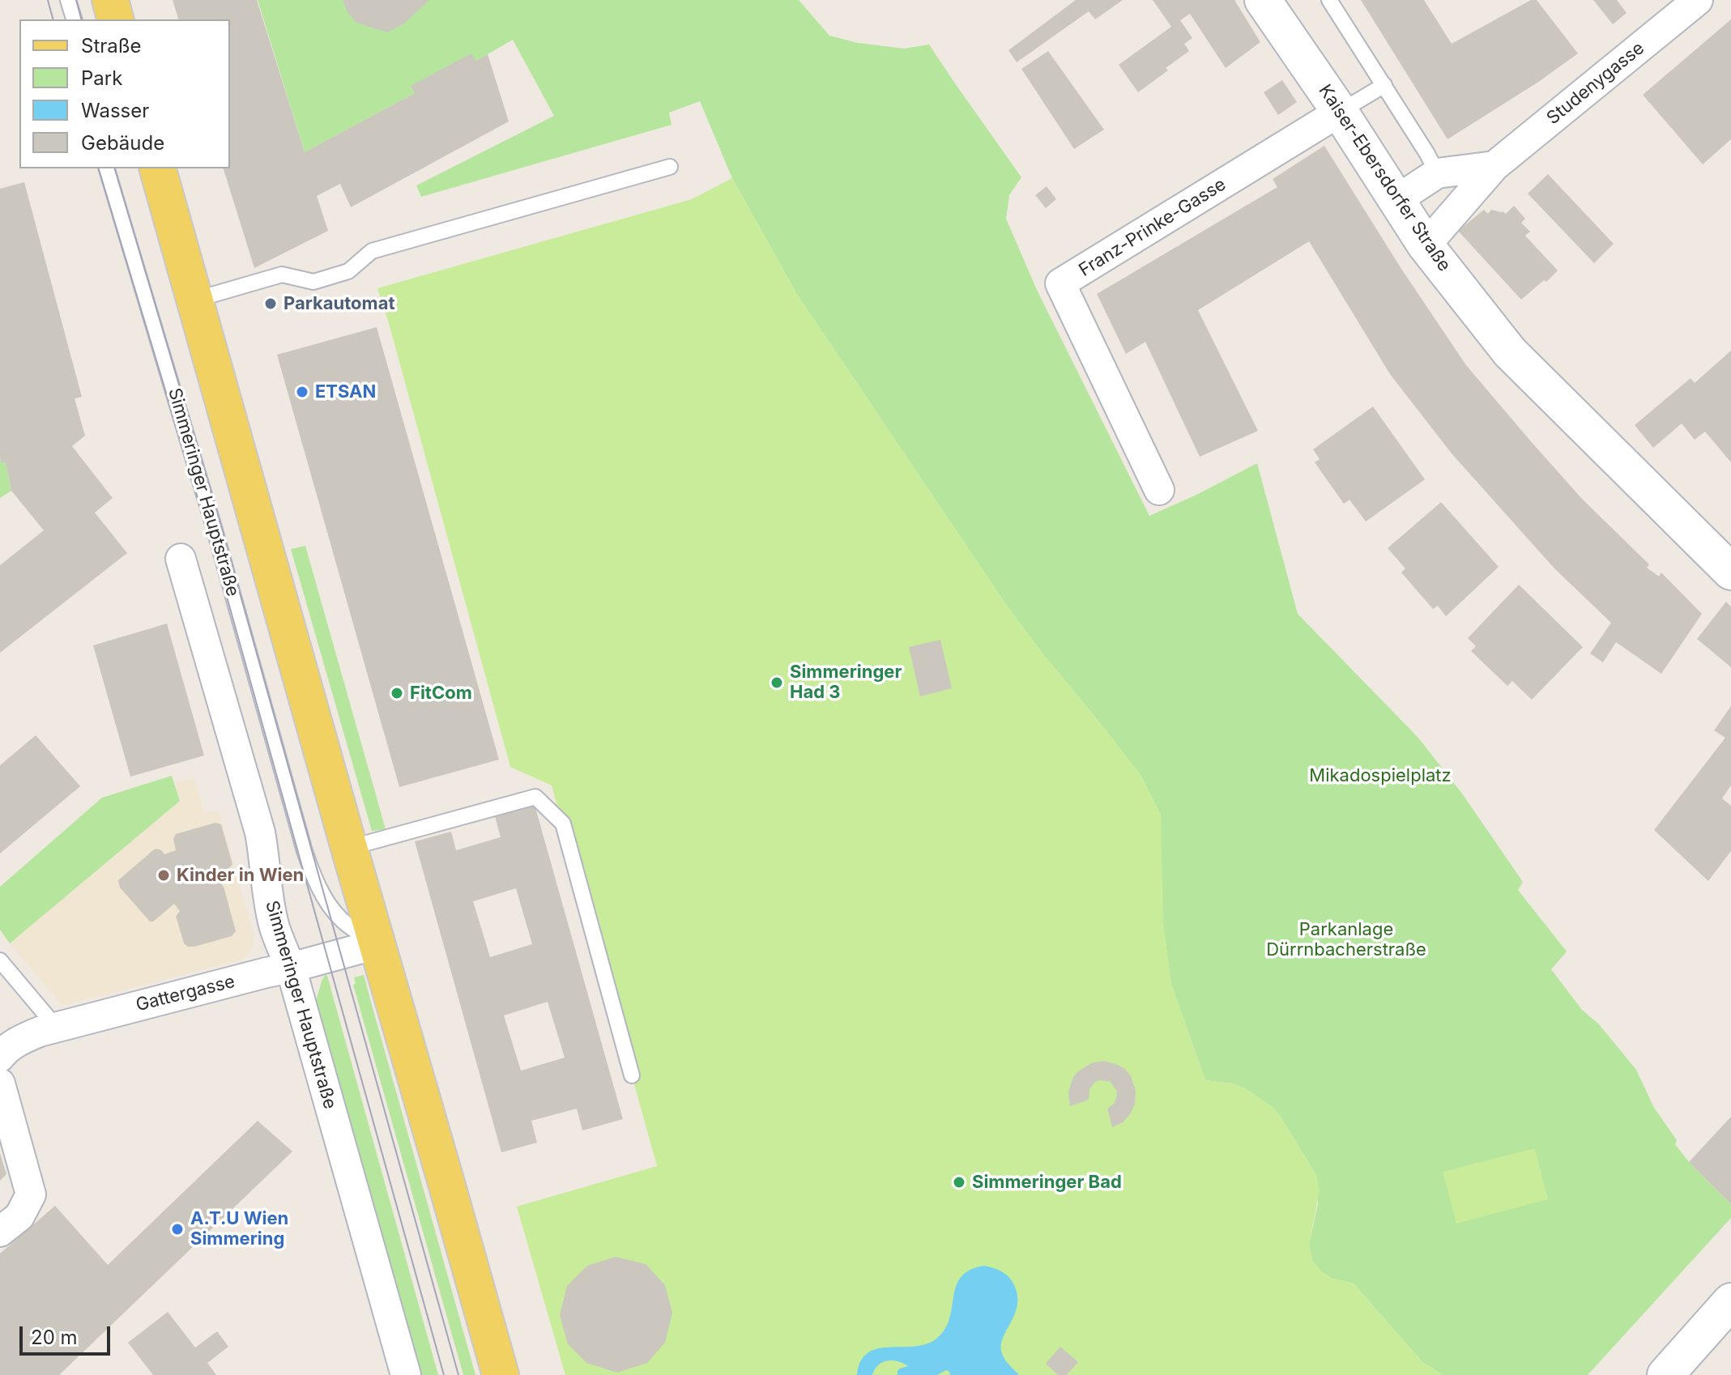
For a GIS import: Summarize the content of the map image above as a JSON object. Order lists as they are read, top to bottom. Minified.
{"streets":{"main road":["Kaiser-Ebersdorfer Straße"],"street":["Studenygasse","Franz-Prinke-Gasse","Simmeringer Hauptstraße","Gattergasse"]},"crossings":[["Studenygasse","Kaiser-Ebersdorfer Straße"],["Kaiser-Ebersdorfer Straße","Franz-Prinke-Gasse"],["Simmeringer Hauptstraße","Gattergasse"]],"parks":["Mikadospielplatz","Parkanlage Dürrnbacherstraße"],"places":["Parkautomat","ETSAN","Simmeringer Had 3","FitCom","Kinder in Wien","Simmeringer Bad","A.T.U Wien Simmering"],"legend":["Straße","Park","Wasser","Gebäude"],"scale_bar":"20 m"}
